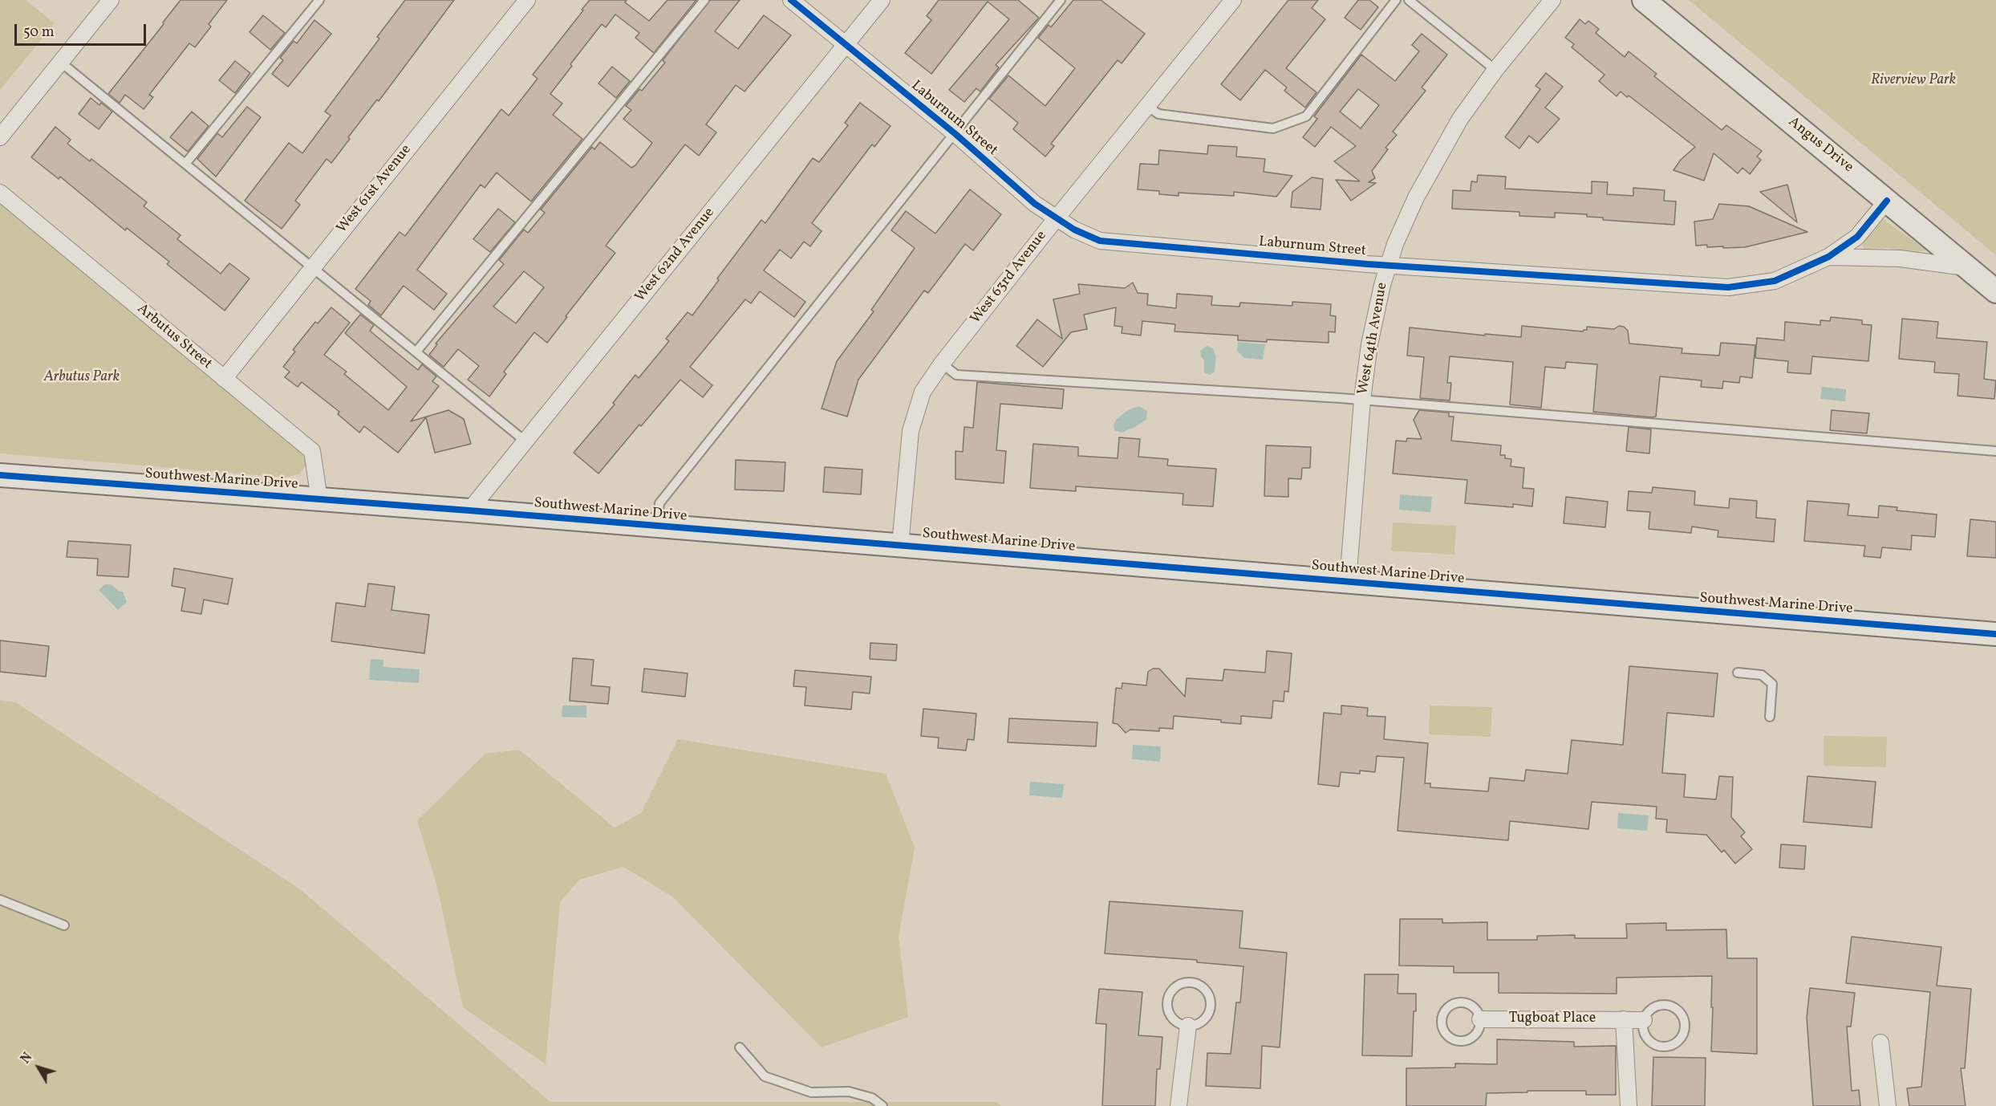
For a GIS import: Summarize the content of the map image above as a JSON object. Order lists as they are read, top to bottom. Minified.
{"streets":{"main road":["Angus Drive","Southwest Marine Drive"],"street":["Laburnum Street","West 61st Avenue","West 62nd Avenue","West 63rd Avenue","Arbutus Street","West 64th Avenue","Tugboat Place"]},"crossings":[["Laburnum Street","Angus Drive"],["Laburnum Street","West 62nd Avenue"],["Laburnum Street","West 63rd Avenue"],["Laburnum Street","West 64th Avenue"],["West 61st Avenue","Arbutus Street"],["West 62nd Avenue","Southwest Marine Drive"],["West 63rd Avenue","Southwest Marine Drive"],["Arbutus Street","Southwest Marine Drive"],["West 64th Avenue","Southwest Marine Drive"]],"parks":["Riverview Park","Arbutus Park"],"scale_bar":"50 m","north":"top left"}
